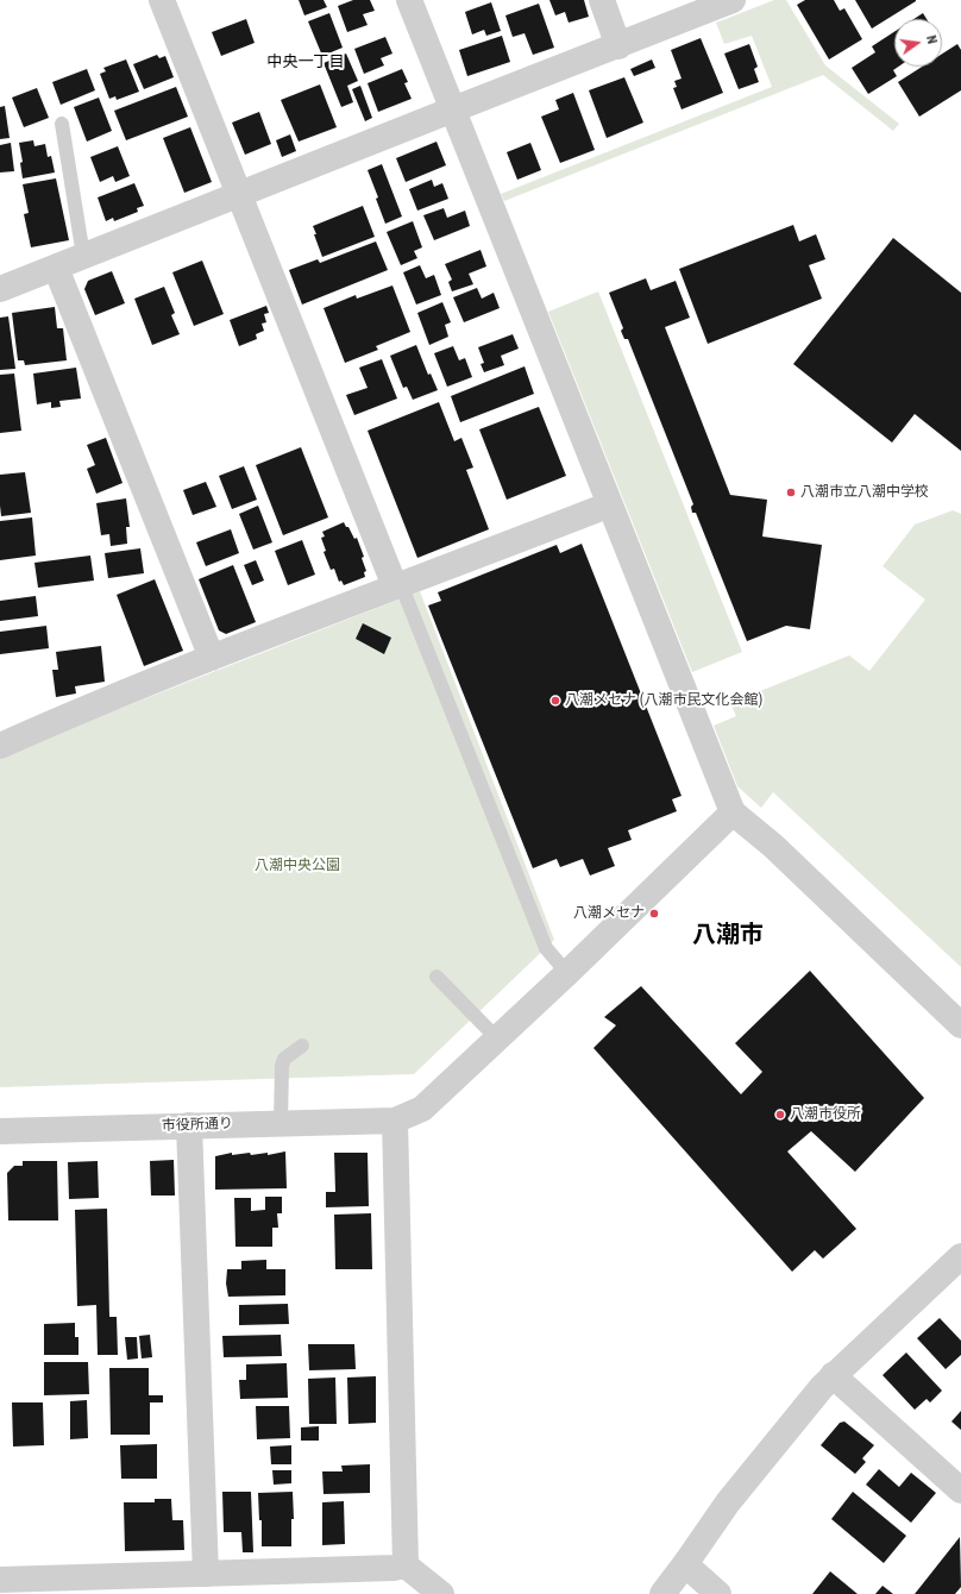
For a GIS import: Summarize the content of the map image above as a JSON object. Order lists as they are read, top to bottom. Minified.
{"streets":{"street":["市役所通り"]},"districts":["中央一丁目","八潮市"],"parks":["八潮中央公園"],"places":["八潮市立八潮中学校","八潮メセナ (八潮市民文化会館)","八潮メセナ","八潮市役所"],"north":"right"}
